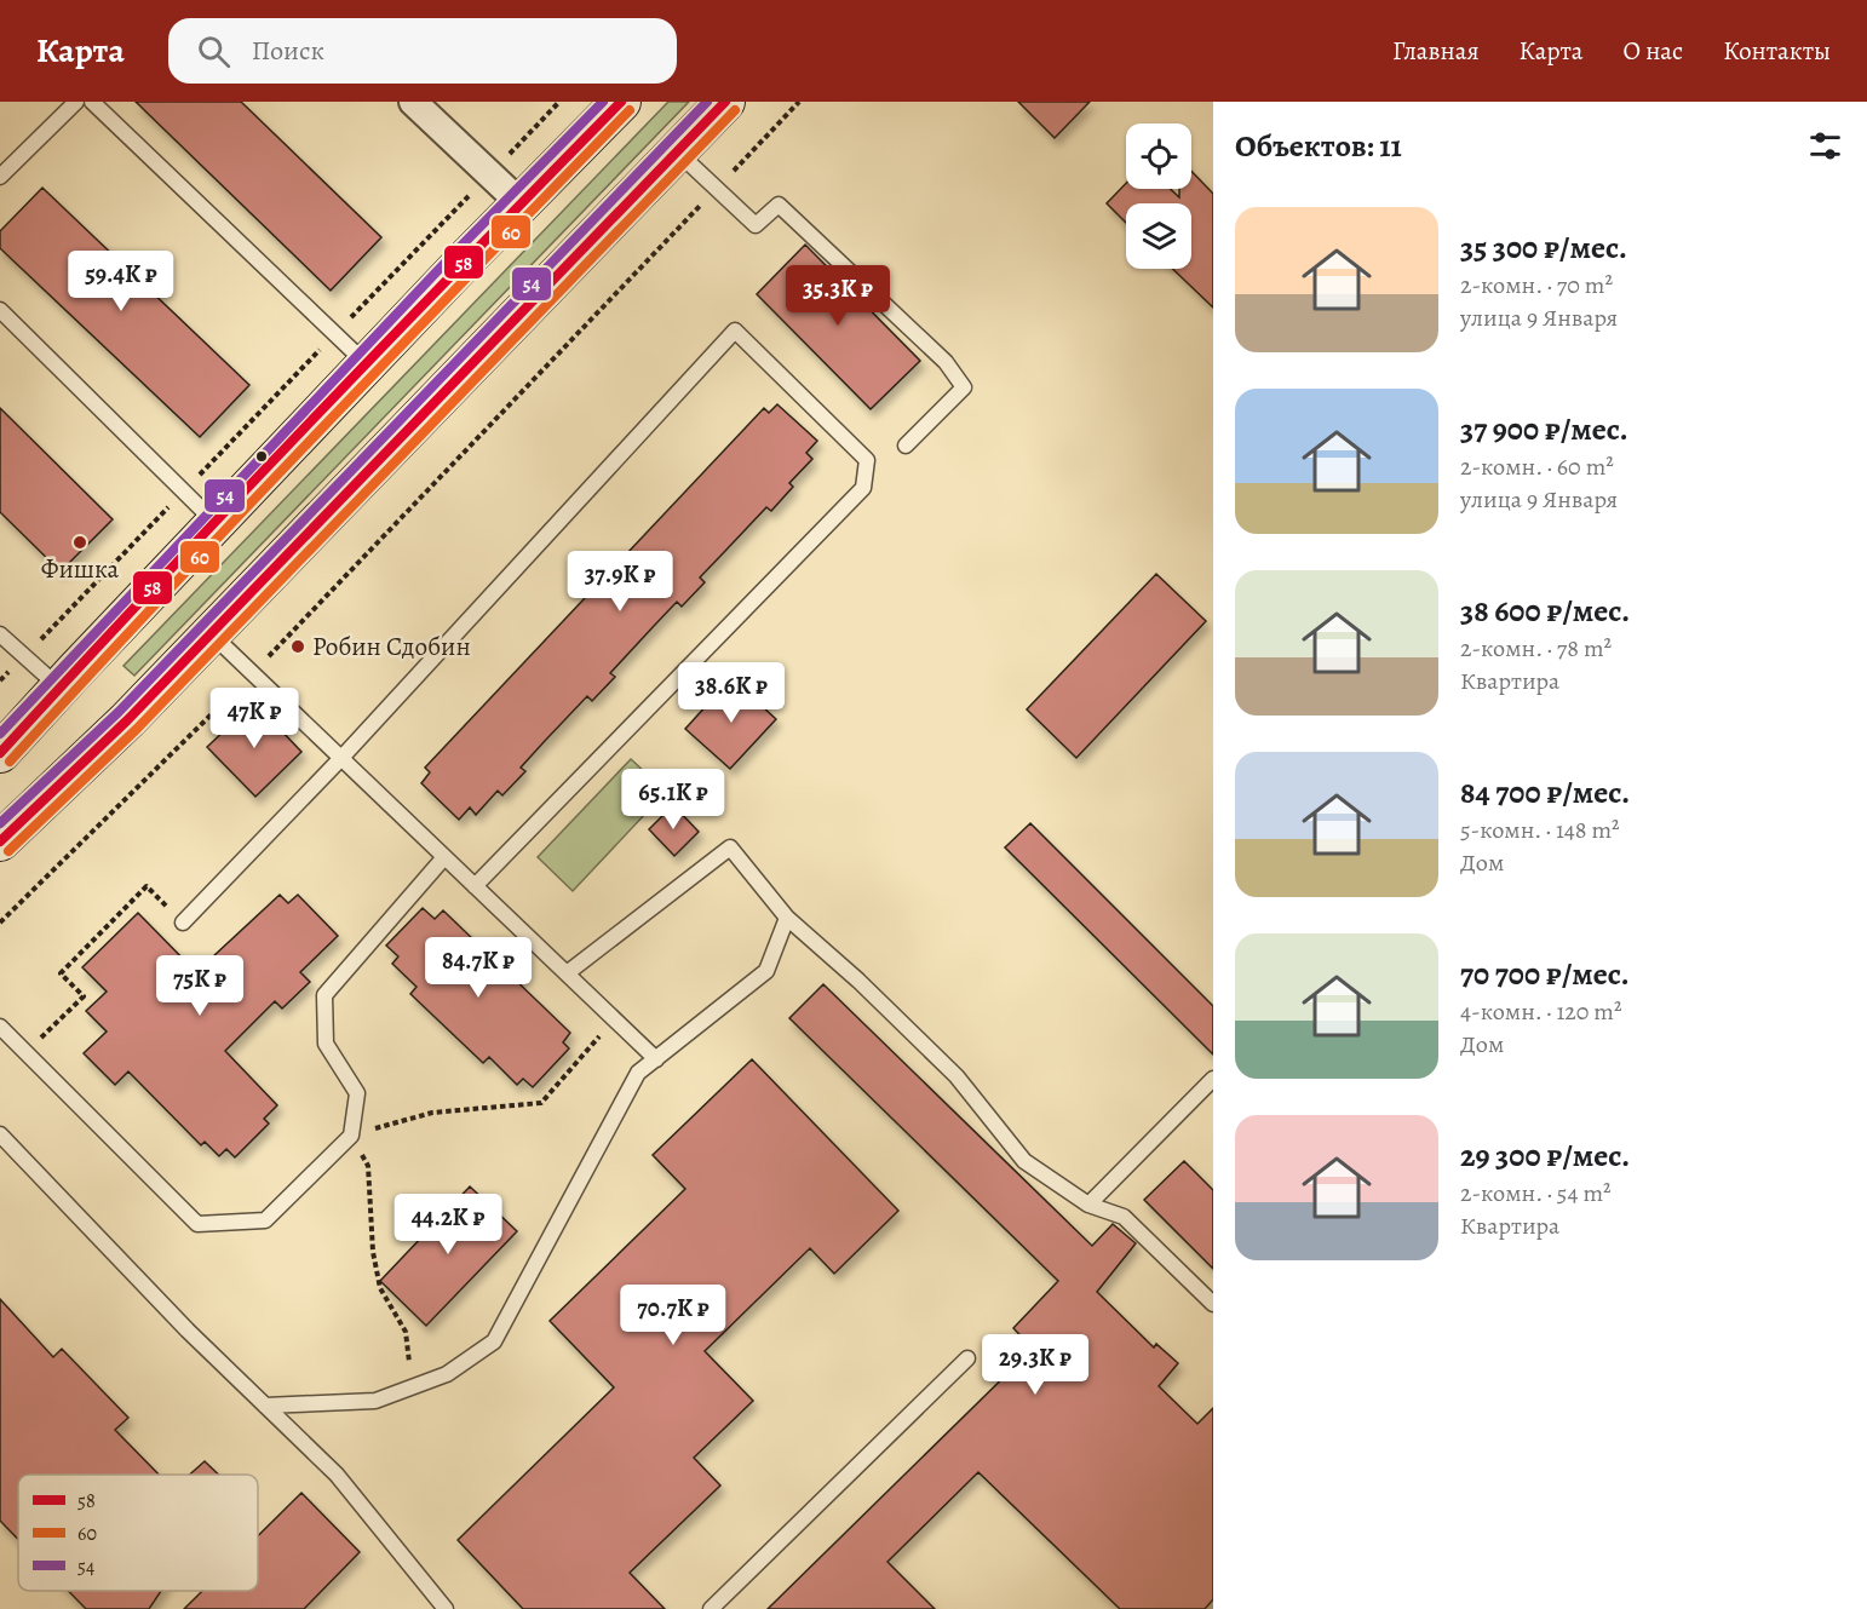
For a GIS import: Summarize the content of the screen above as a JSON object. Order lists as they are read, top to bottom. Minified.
{"places":["Фишка","Робин Сдобин"],"lines":["transit line 58","transit line 54","transit line 60"],"legend":["58","60","54"],"page":{"header":"Карта","search":"Поиск","nav":["Главная","Карта","О нас","Контакты"],"heading":"Объектов: 11","list":[{"name":"35 300 ₽/мес.","note":"2-комн. · 70 m² · улица 9 Января"},{"name":"37 900 ₽/мес.","note":"2-комн. · 60 m² · улица 9 Января"},{"name":"38 600 ₽/мес.","note":"2-комн. · 78 m² · Квартира"},{"name":"84 700 ₽/мес.","note":"5-комн. · 148 m² · Дом"},{"name":"70 700 ₽/мес.","note":"4-комн. · 120 m² · Дом"},{"name":"29 300 ₽/мес.","note":"2-комн. · 54 m² · Квартира"}],"price":["59.4K ₽","35.3K ₽","37.9K ₽","38.6K ₽","47K ₽","65.1K ₽","84.7K ₽","75K ₽","44.2K ₽","70.7K ₽","29.3K ₽"]}}
